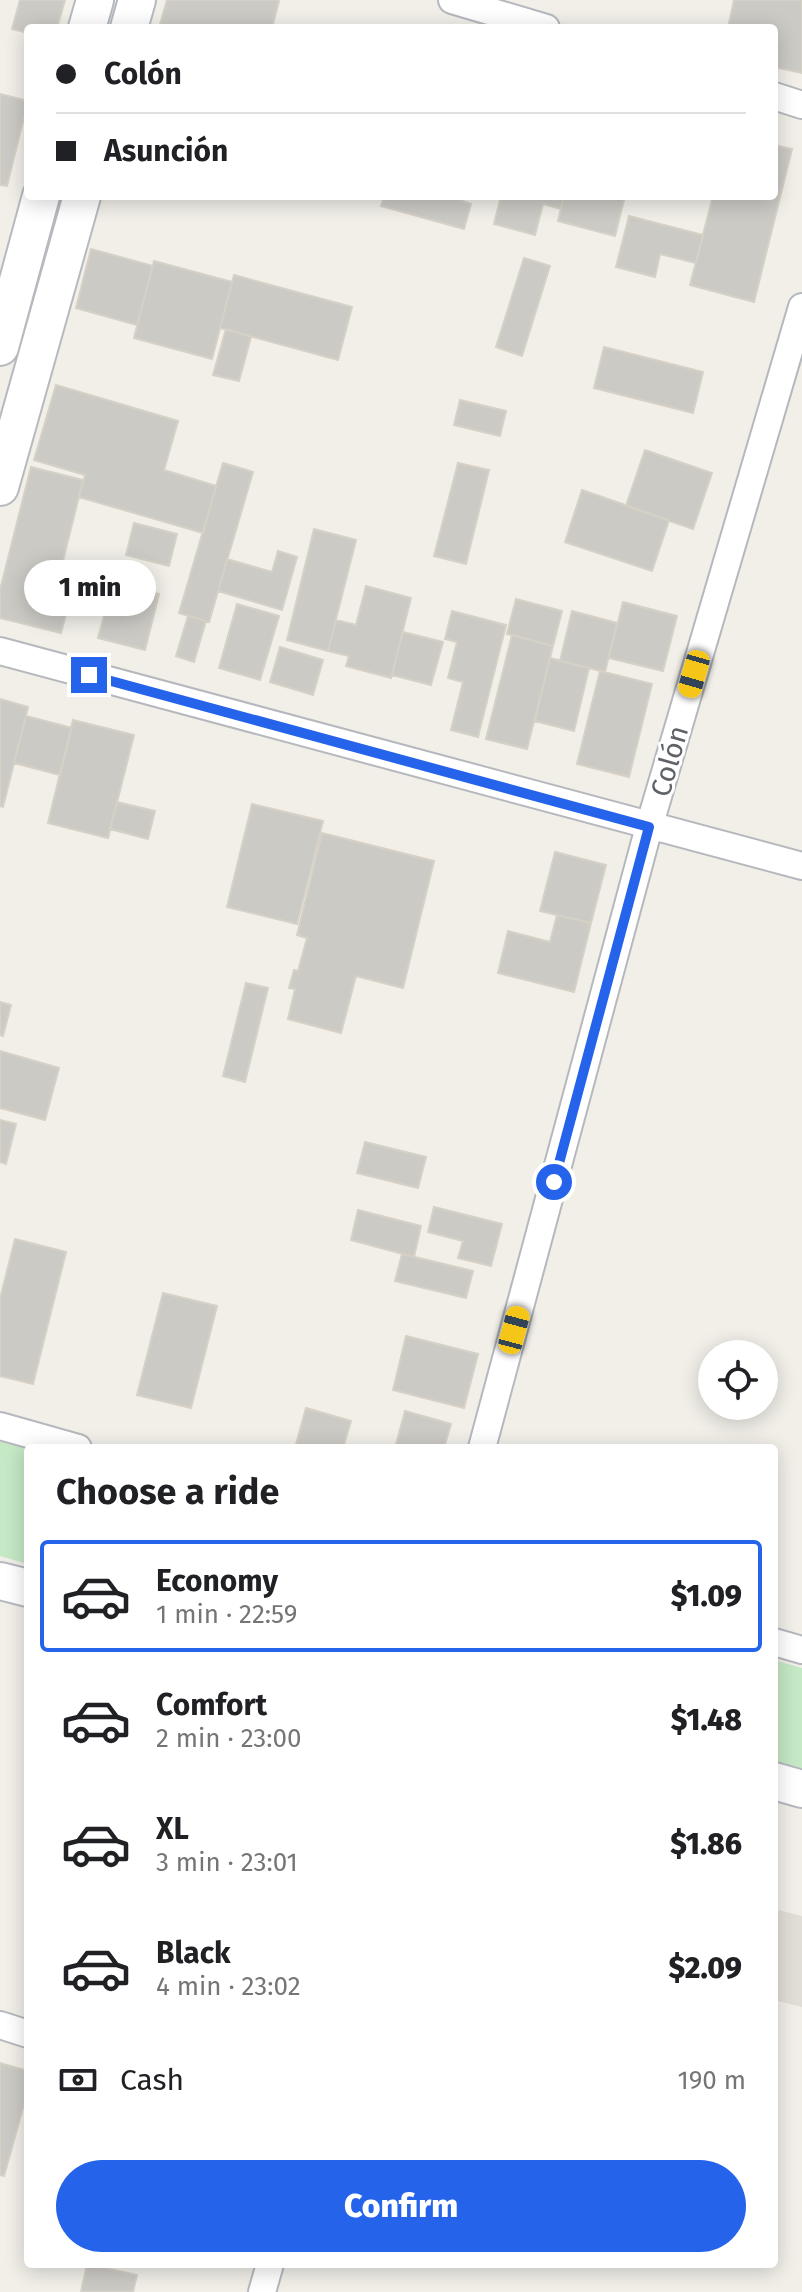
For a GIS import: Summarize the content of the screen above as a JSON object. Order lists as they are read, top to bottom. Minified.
{"streets":{"street":["Colón"]},"page":{"banner":["Colón","Asunción"],"bubble":"1 min","heading":"Choose a ride","list":[{"name":"Economy","note":"1 min · 22:59","value":"$1.09"},{"name":"Comfort","note":"2 min · 23:00","value":"$1.48"},{"name":"XL","note":"3 min · 23:01","value":"$1.86"},{"name":"Black","note":"4 min · 23:02","value":"$2.09"}],"pay":["Cash","190 m"],"buttons":"Confirm"}}
